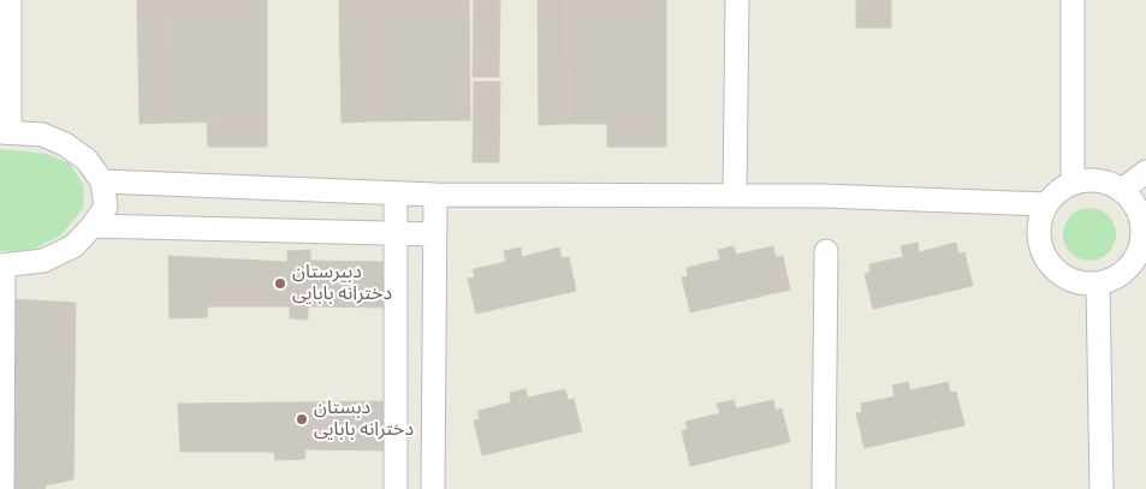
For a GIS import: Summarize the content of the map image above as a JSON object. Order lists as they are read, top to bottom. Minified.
{"places":["دبیرستان دخترانه بابایی","دبستان دخترانه بابایی"]}
